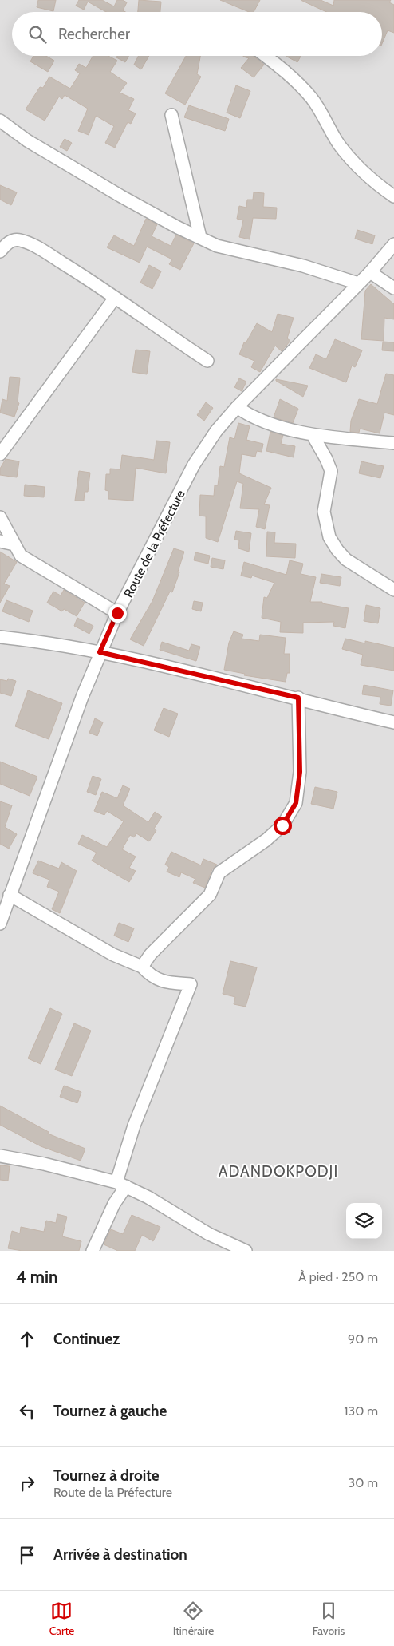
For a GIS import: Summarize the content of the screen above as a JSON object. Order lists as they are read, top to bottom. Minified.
{"streets":{"street":["Route de la Préfecture"]},"districts":["ADANDOKPODJI"],"page":{"search":"Rechercher","heading":["4 min","À pied · 250 m"],"list":[["Continuez","90 m"],["Tournez à gauche","130 m"],["Tournez à droite","Route de la Préfecture","30 m"],"Arrivée à destination"],"nav":["Carte","Itinéraire","Favoris"]}}
